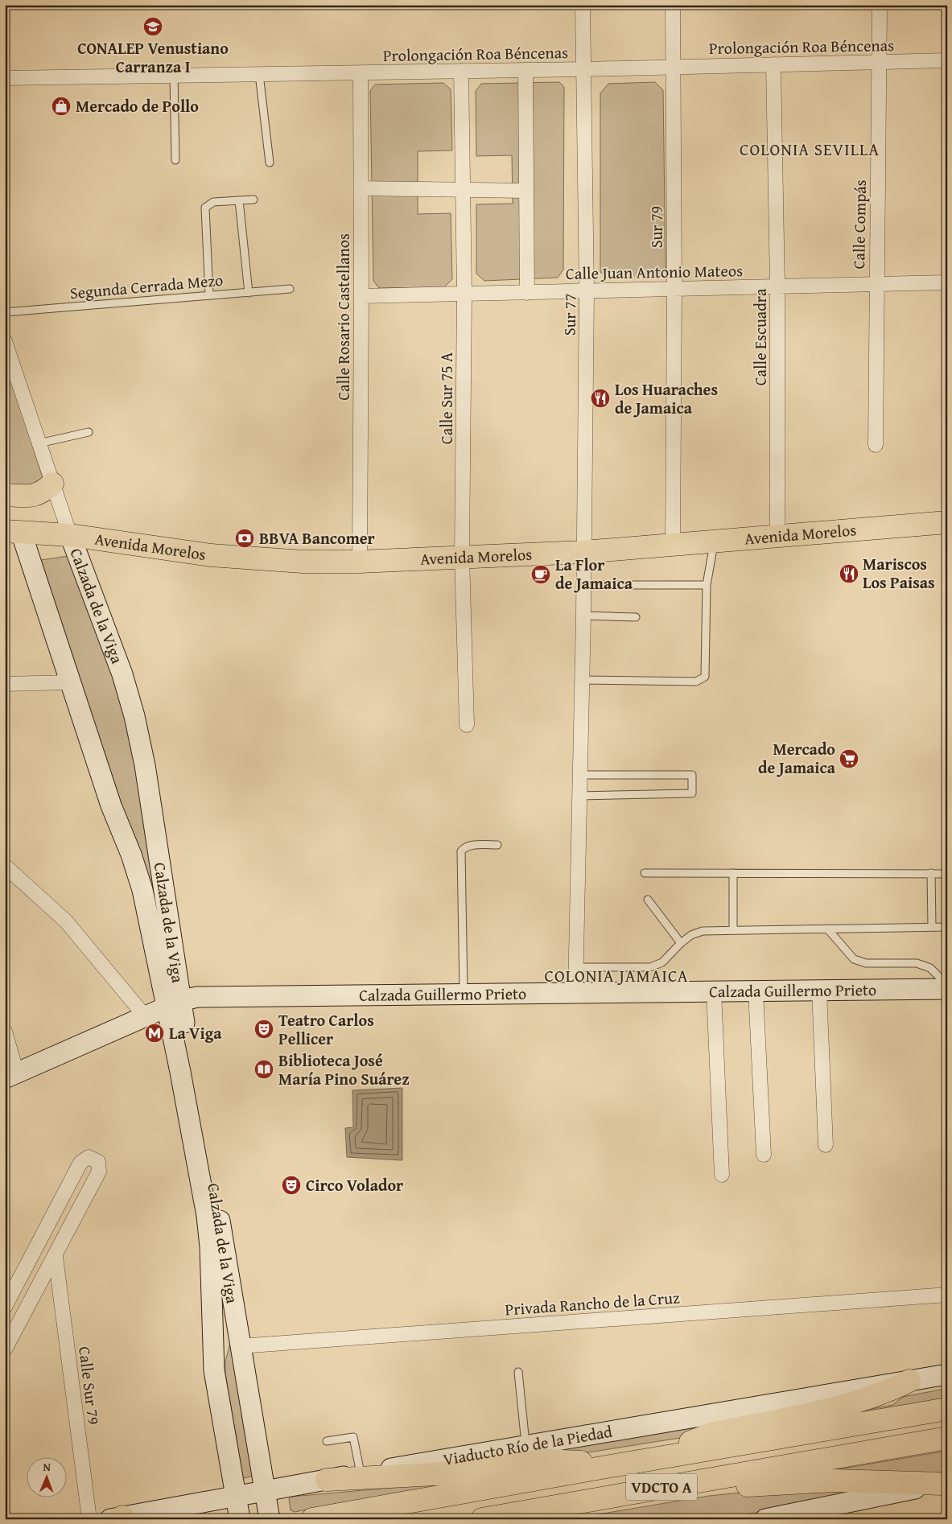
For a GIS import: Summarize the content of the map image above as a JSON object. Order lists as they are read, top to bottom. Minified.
{"streets":{"main road":["Avenida Morelos","Calzada de la Viga","Calzada Guillermo Prieto","Viaducto Río de la Piedad","VDCTO A"],"street":["Prolongación Roa Béncenas","Calle Compás","Sur 79","Calle Juan Antonio Mateos","Sur 77","Calle Rosario Castellanos","Calle Escuadra","Calle Sur 75 A","Privada Rancho de la Cruz","Calle Sur 79"],"lane":["Segunda Cerrada Mezo"]},"crossings":[["Prolongación Roa Béncenas","Calle Compás"],["Prolongación Roa Béncenas","Sur 79"],["Prolongación Roa Béncenas","Sur 77"],["Prolongación Roa Béncenas","Calle Rosario Castellanos"],["Prolongación Roa Béncenas","Calle Escuadra"],["Prolongación Roa Béncenas","Calle Sur 75 A"],["Calle Compás","Calle Juan Antonio Mateos"],["Sur 79","Calle Juan Antonio Mateos"],["Sur 79","Avenida Morelos"],["Calle Juan Antonio Mateos","Sur 77"],["Calle Juan Antonio Mateos","Calle Rosario Castellanos"],["Calle Juan Antonio Mateos","Calle Escuadra"],["Calle Juan Antonio Mateos","Calle Sur 75 A"],["Sur 77","Avenida Morelos"],["Sur 77","Calzada Guillermo Prieto"],["Calle Rosario Castellanos","Avenida Morelos"],["Calle Escuadra","Avenida Morelos"],["Calle Sur 75 A","Avenida Morelos"],["Avenida Morelos","Calzada de la Viga"],["Calzada de la Viga","Calzada Guillermo Prieto"],["Calzada de la Viga","Privada Rancho de la Cruz"],["Calzada de la Viga","Viaducto Río de la Piedad"]],"districts":["COLONIA SEVILLA","COLONIA JAMAICA"],"places":{"school or university":["CONALEP Venustiano Carranza I"],"shop":["Mercado de Pollo"],"restaurant":["Los Huaraches de Jamaica","Mariscos Los Paisas"],"bank":["BBVA Bancomer"],"cafe":["La Flor de Jamaica"],"supermarket":["Mercado de Jamaica"],"theatre":["Teatro Carlos Pellicer","Circo Volador"],"metro station":["La Viga"],"library":["Biblioteca José María Pino Suárez"]},"north":"top"}
